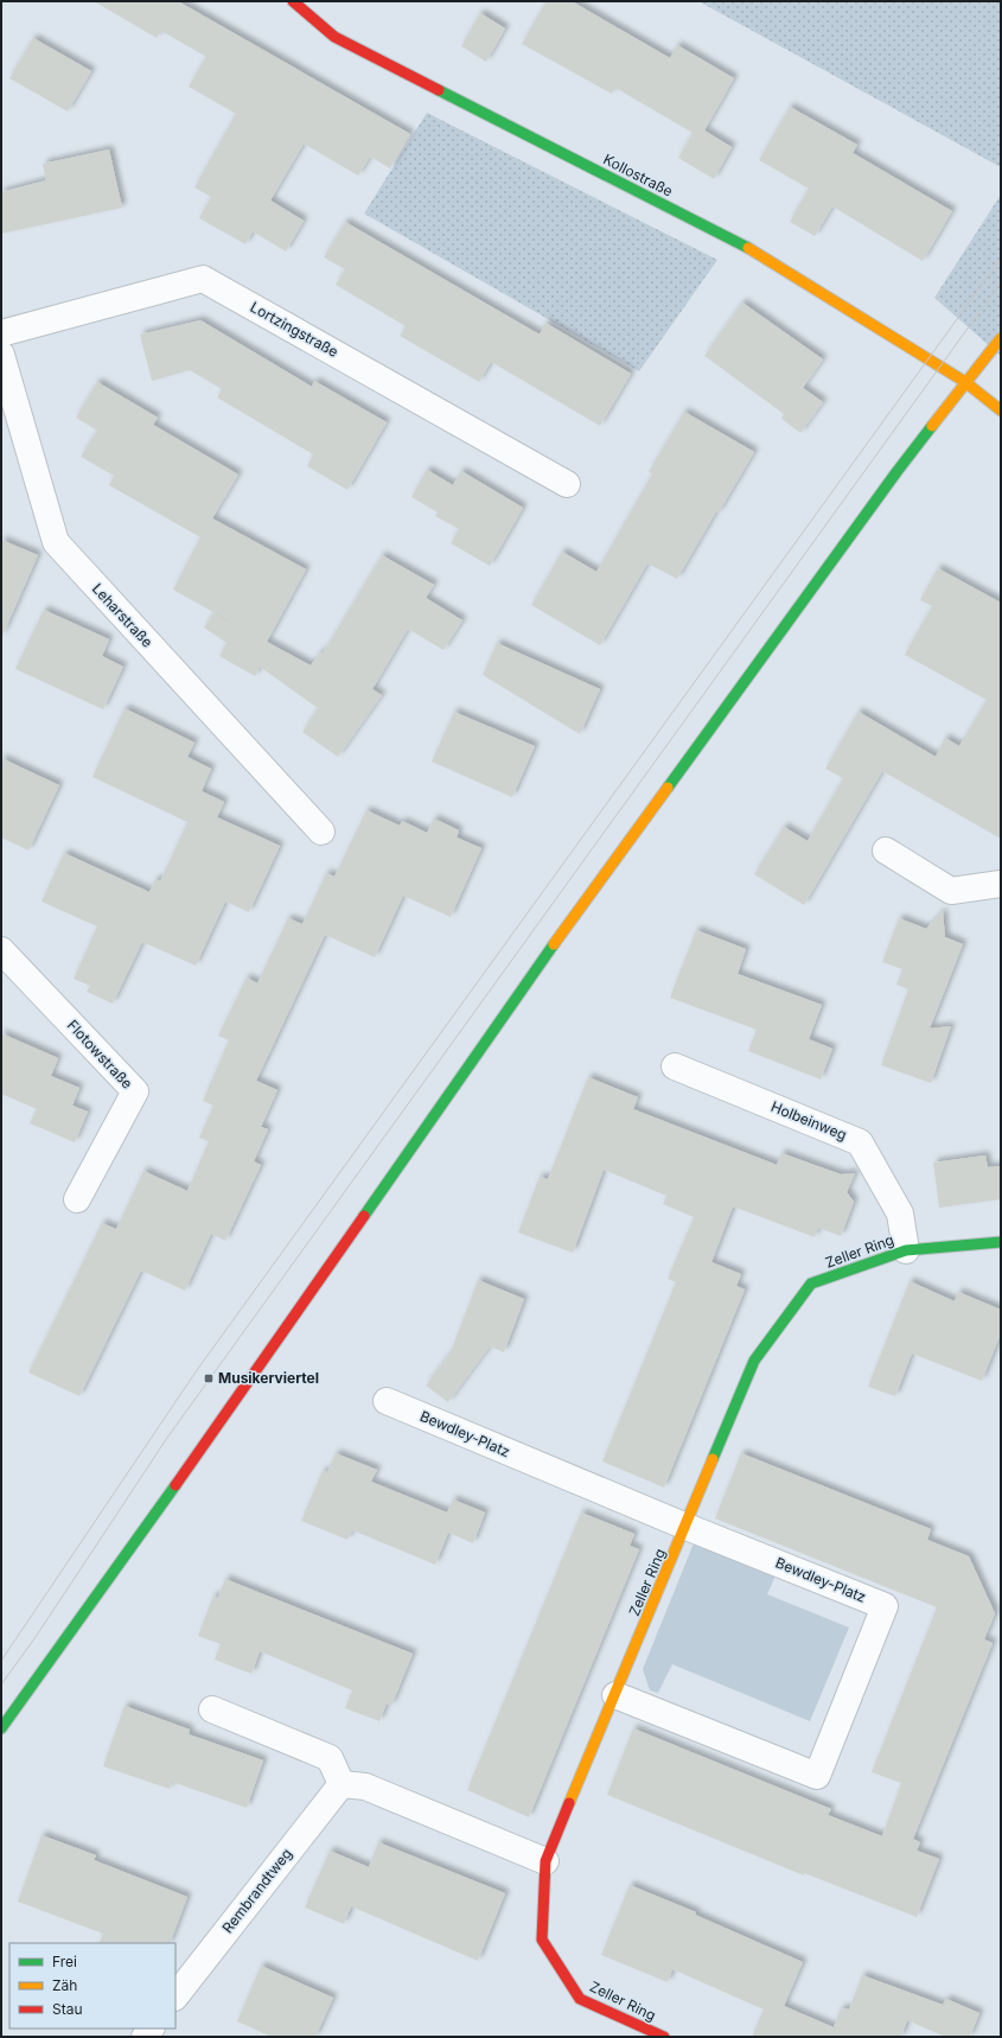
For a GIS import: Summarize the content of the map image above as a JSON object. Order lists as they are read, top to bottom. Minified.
{"streets":{"street":["Kollostraße","Lortzingstraße","Leharstraße","Flotowstraße","Holbeinweg","Zeller Ring","Bewdley-Platz","Rembrandtweg"]},"crossings":[["Holbeinweg","Zeller Ring"],["Zeller Ring","Bewdley-Platz"]],"places":{"transit":["Musikerviertel"]},"legend":["Frei","Zäh","Stau"]}
